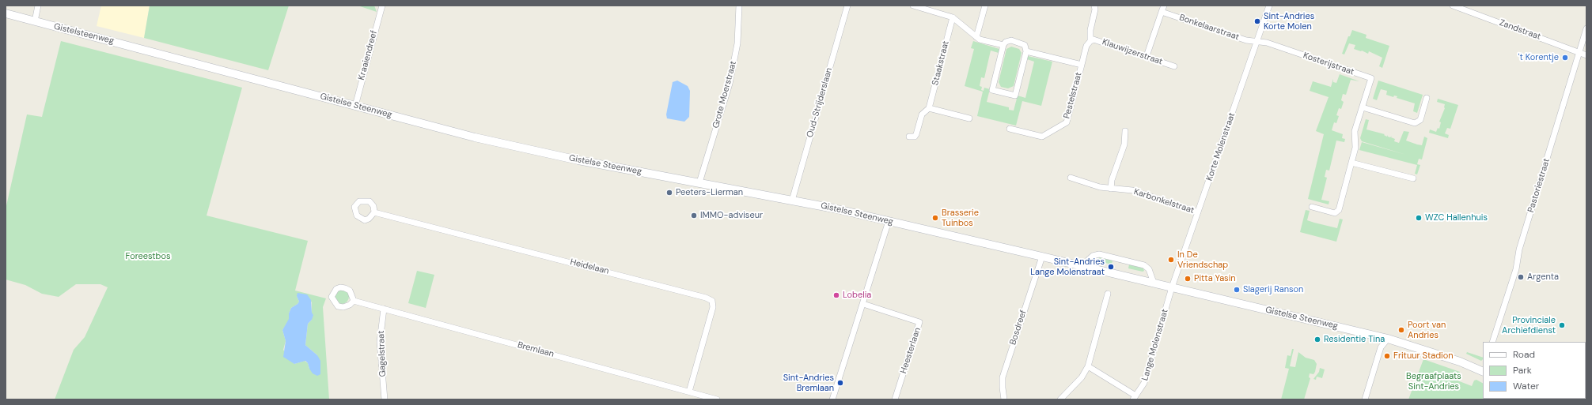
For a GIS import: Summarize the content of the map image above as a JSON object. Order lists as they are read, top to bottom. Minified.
{"streets":{"main road":["Gistelsteenweg","Gistelse Steenweg"],"street":["Bonkelaarstraat","Zandstraat","Klauwijzerstraat","Kraaiendreef","Staakstraat","Kosterijstraat","Grote Moerstraat","Pestelstraat","Oud-Strijderslaan","Korte Molenstraat","Pastoriestraat","Karbonkelstraat","Heidelaan","Bosdreef","Lange Molenstraat","Bremlaan","Heesterlaan","Gagelstraat"]},"crossings":[["Bonkelaarstraat","Kosterijstraat"],["Bonkelaarstraat","Korte Molenstraat"],["Zandstraat","Pastoriestraat"],["Gistelsteenweg","Gistelse Steenweg"],["Klauwijzerstraat","Pestelstraat"],["Kraaiendreef","Gistelse Steenweg"],["Kosterijstraat","Korte Molenstraat"],["Grote Moerstraat","Gistelse Steenweg"],["Oud-Strijderslaan","Gistelse Steenweg"],["Gistelse Steenweg","Korte Molenstraat"],["Gistelse Steenweg","Bosdreef"],["Gistelse Steenweg","Lange Molenstraat"],["Korte Molenstraat","Karbonkelstraat"],["Korte Molenstraat","Lange Molenstraat"],["Heidelaan","Bremlaan"],["Bremlaan","Gagelstraat"]],"parks":["Foreestbos","Begraafplaats Sint-Andries"],"places":["Sint-Andries Korte Molen","'t Korentje","Peeters-Lierman","IMMO-adviseur","Brasserie Tuinbos","WZC Hallenhuis","In De Vriendschap","Sint-Andries Lange Molenstraat","Argenta","Pitta Yasin","Slagerij Ranson","Lobelia","Provinciale Archiefdienst","Poort van Andries","Residentie Tina","Frituur Stadion","Sint-Andries Bremlaan"],"legend":["Road","Park","Water"]}
